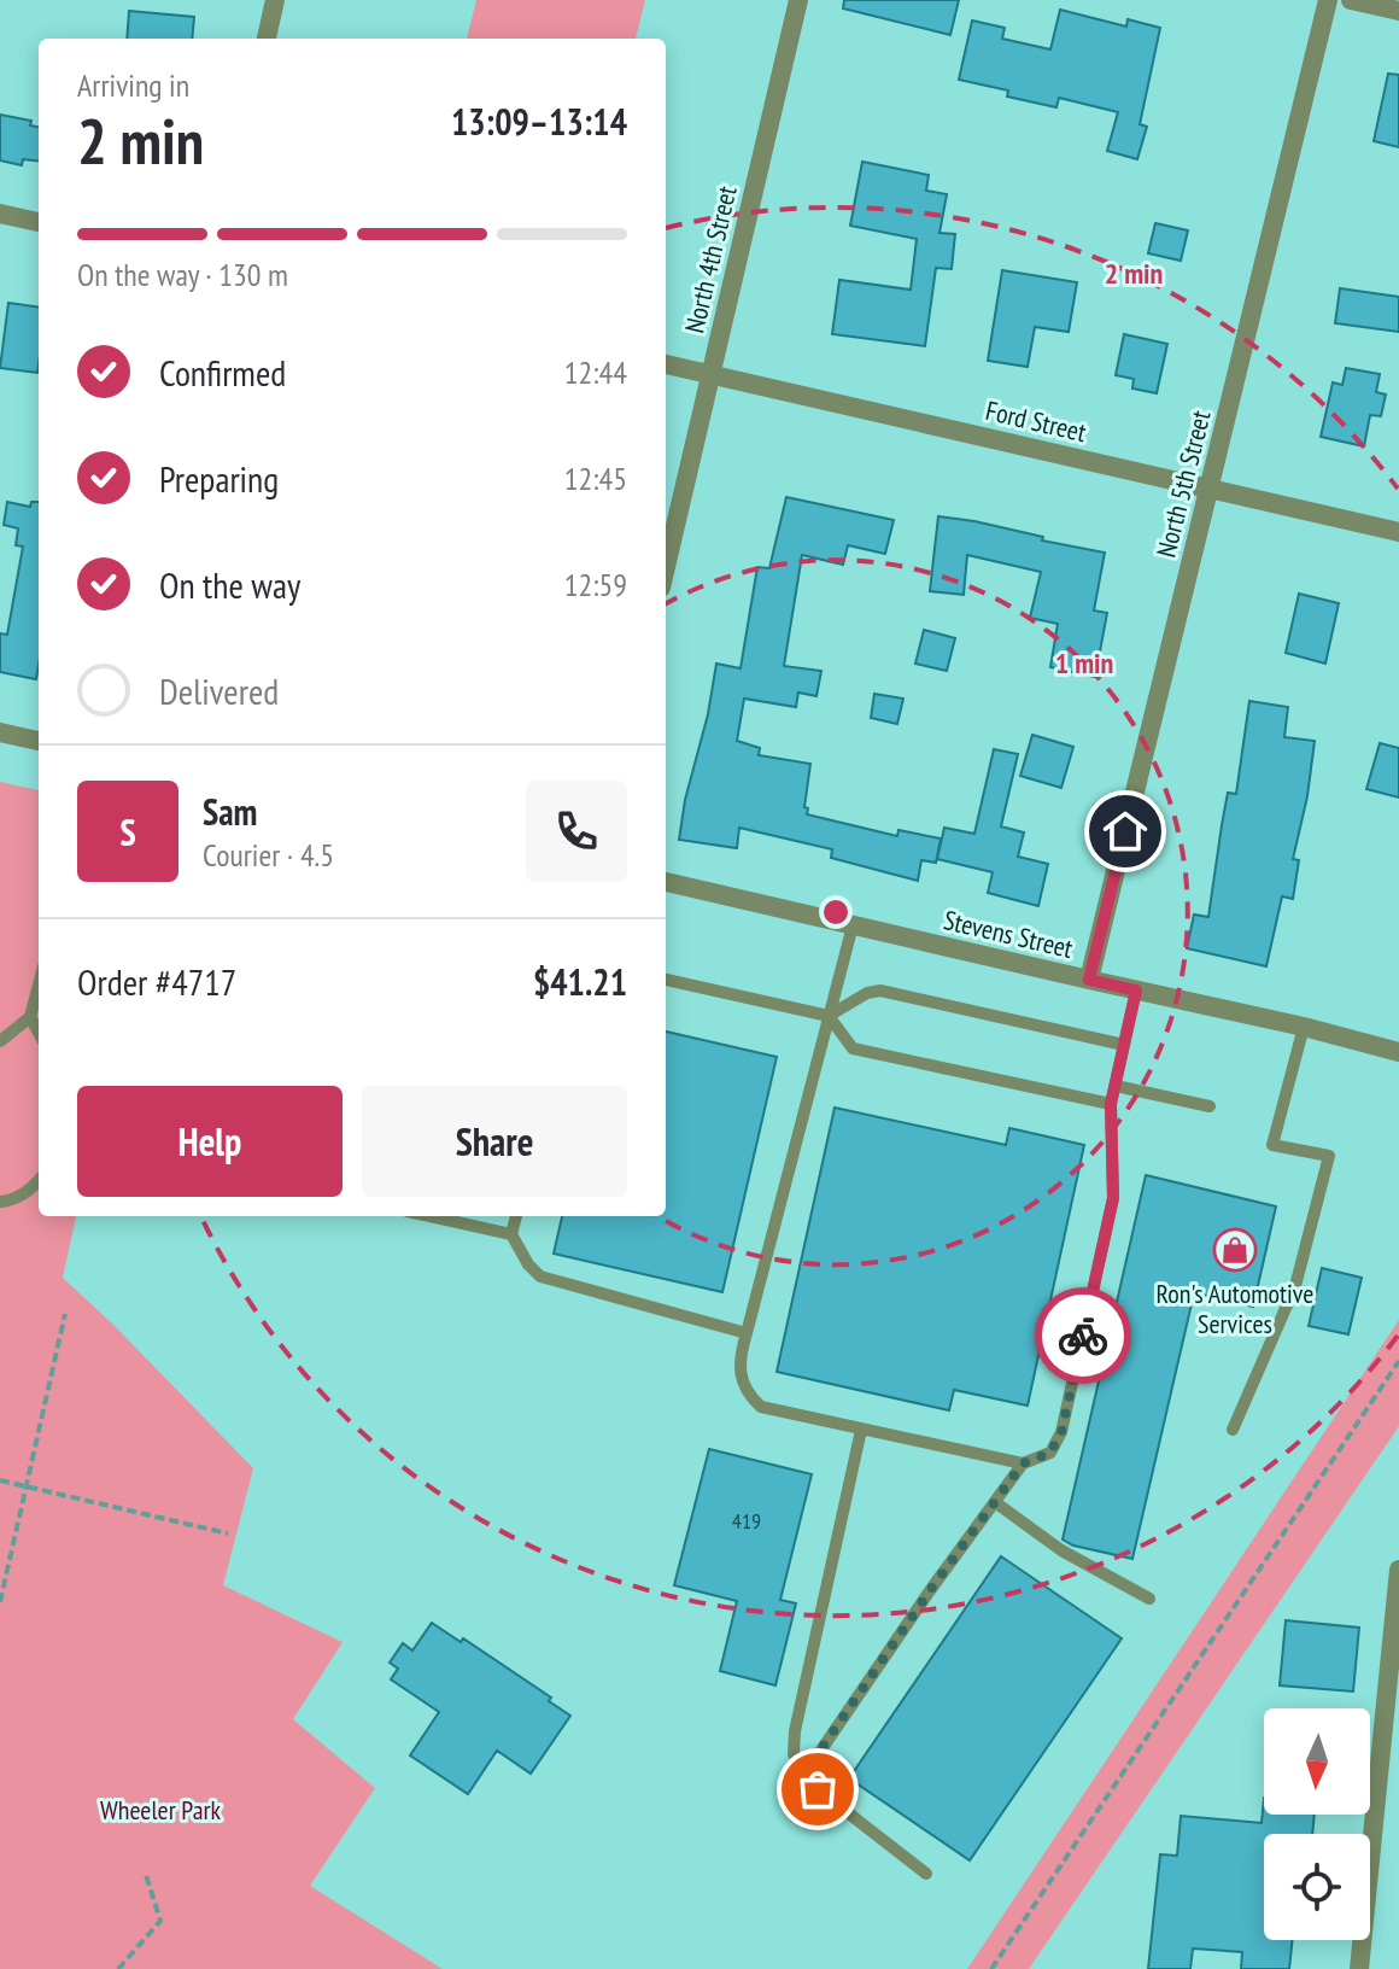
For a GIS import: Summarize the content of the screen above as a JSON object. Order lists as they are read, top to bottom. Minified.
{"streets":{"street":["North 4th Street","Ford Street","North 5th Street","Stevens Street"]},"crossings":[["North 4th Street","Ford Street"],["Ford Street","North 5th Street"],["North 5th Street","Stevens Street"]],"parks":["Wheeler Park"],"places":{"shop":["Ron's Automotive Services"]},"house_numbers":["419"],"north":"bottom","page":{"heading":["2 min","Arriving in","13:09–13:14"],"panel":["Sam","Courier · 4.5","Order #4717","$41.21"],"bar":"On the way · 130 m","list":[["Confirmed","12:44"],["Preparing","12:45"],["On the way","12:59"],"Delivered"],"round":"S","buttons":["Help","Share"]},"rings":["2 min","1 min"]}
